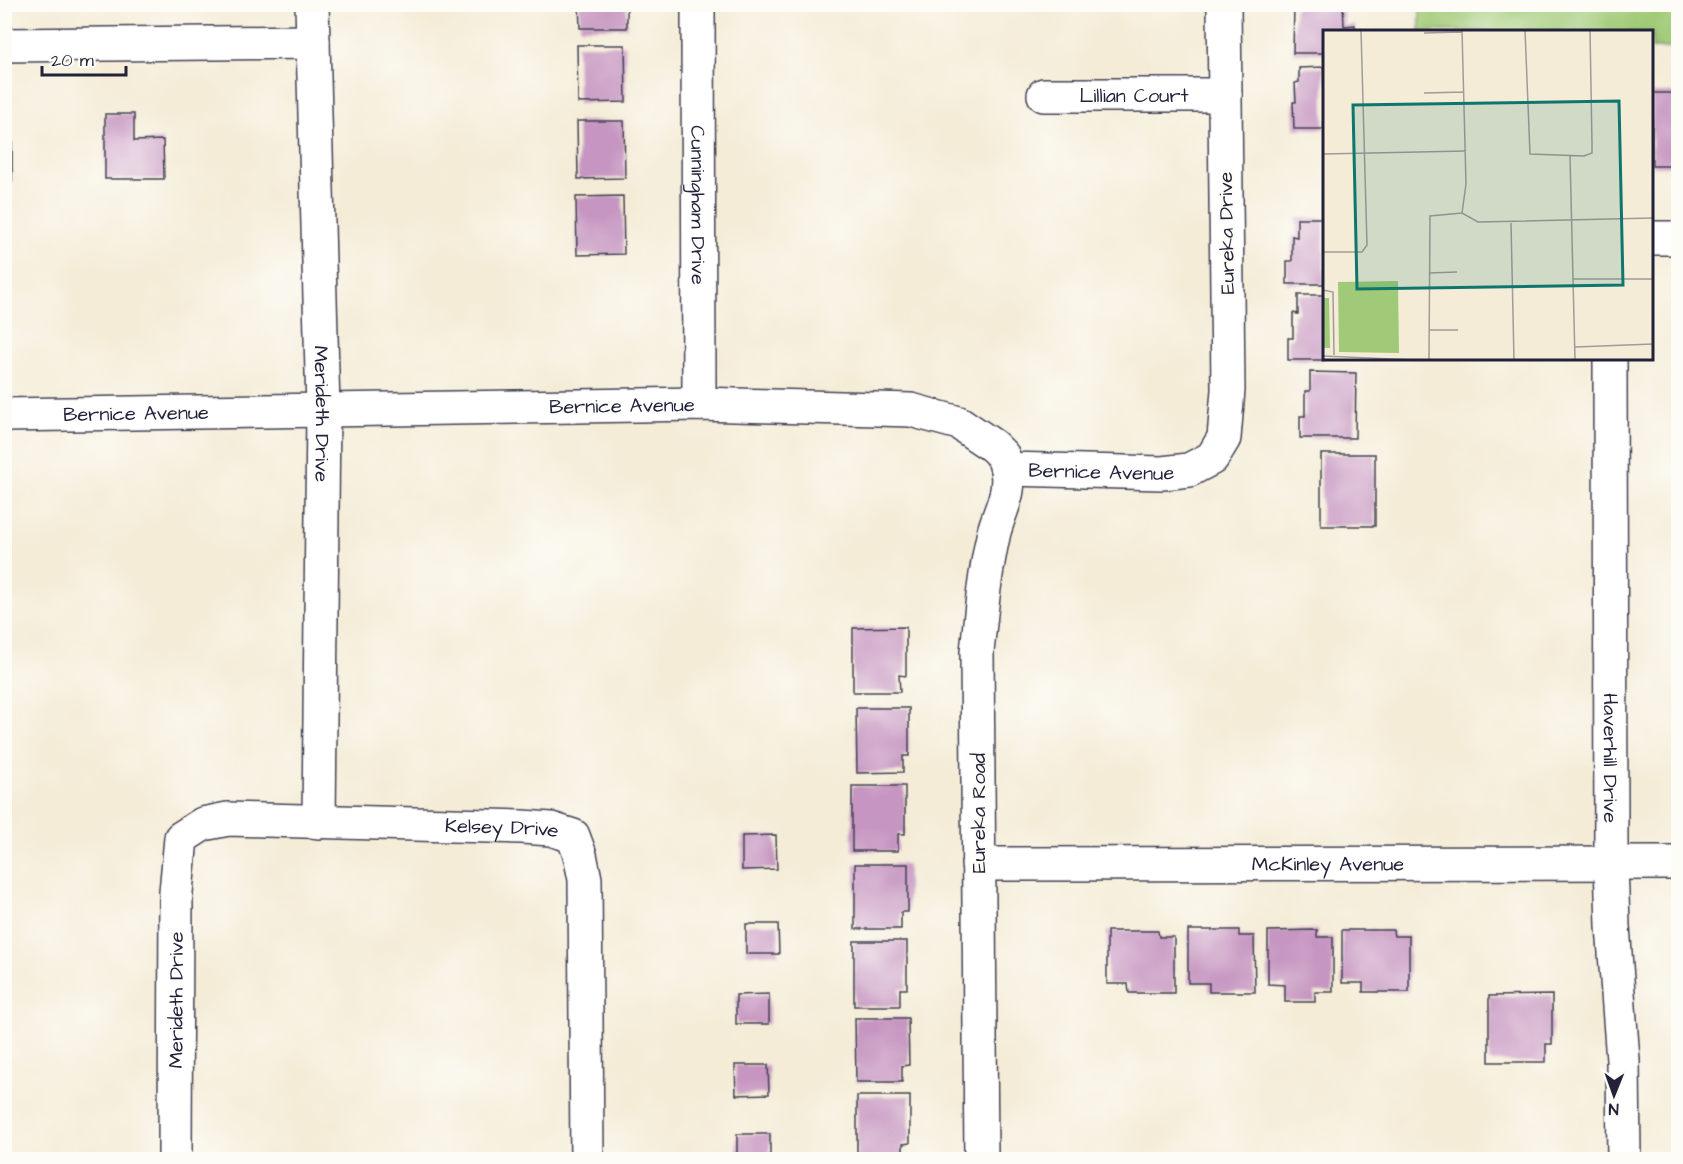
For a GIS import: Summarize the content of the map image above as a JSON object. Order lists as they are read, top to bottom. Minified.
{"streets":{"street":["Lillian Court","Cunningham Drive","Eureka Drive","Bernice Avenue","Merideth Drive","Haverhill Drive","Eureka Road","Kelsey Drive","McKinley Avenue"]},"crossings":[["Lillian Court","Eureka Drive"],["Cunningham Drive","Bernice Avenue"],["Eureka Drive","Bernice Avenue"],["Bernice Avenue","Merideth Drive"],["Bernice Avenue","Eureka Road"],["Merideth Drive","Kelsey Drive"],["Haverhill Drive","McKinley Avenue"],["Eureka Road","McKinley Avenue"]],"scale_bar":"20 m","north":"bottom"}
